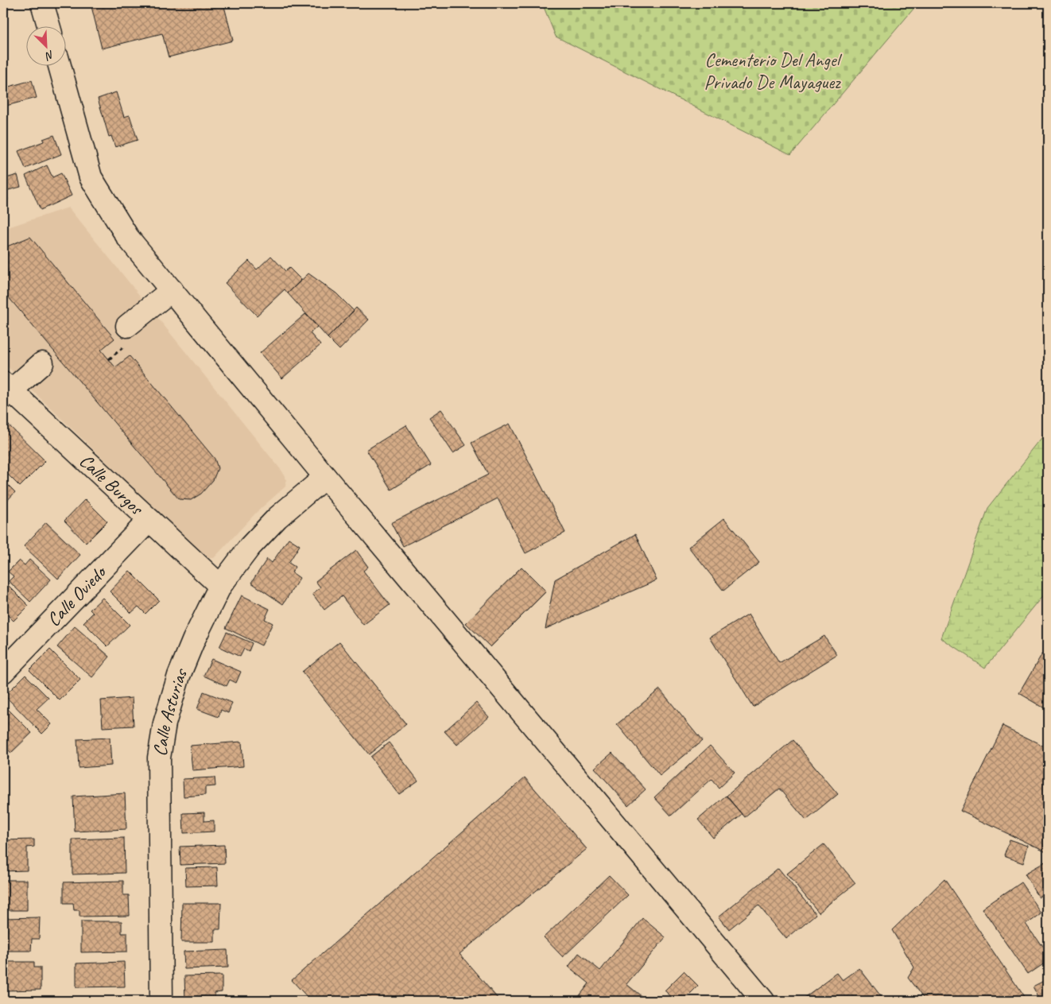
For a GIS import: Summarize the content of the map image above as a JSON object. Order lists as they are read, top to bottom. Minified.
{"streets":{"main road":["Calle Burgos","Calle Oviedo","Calle Asturias"]},"crossings":[["Calle Burgos","Calle Oviedo"],["Calle Burgos","Calle Asturias"]],"parks":["Cementerio Del Angel Privado De Mayaguez"],"north":"bottom right"}
